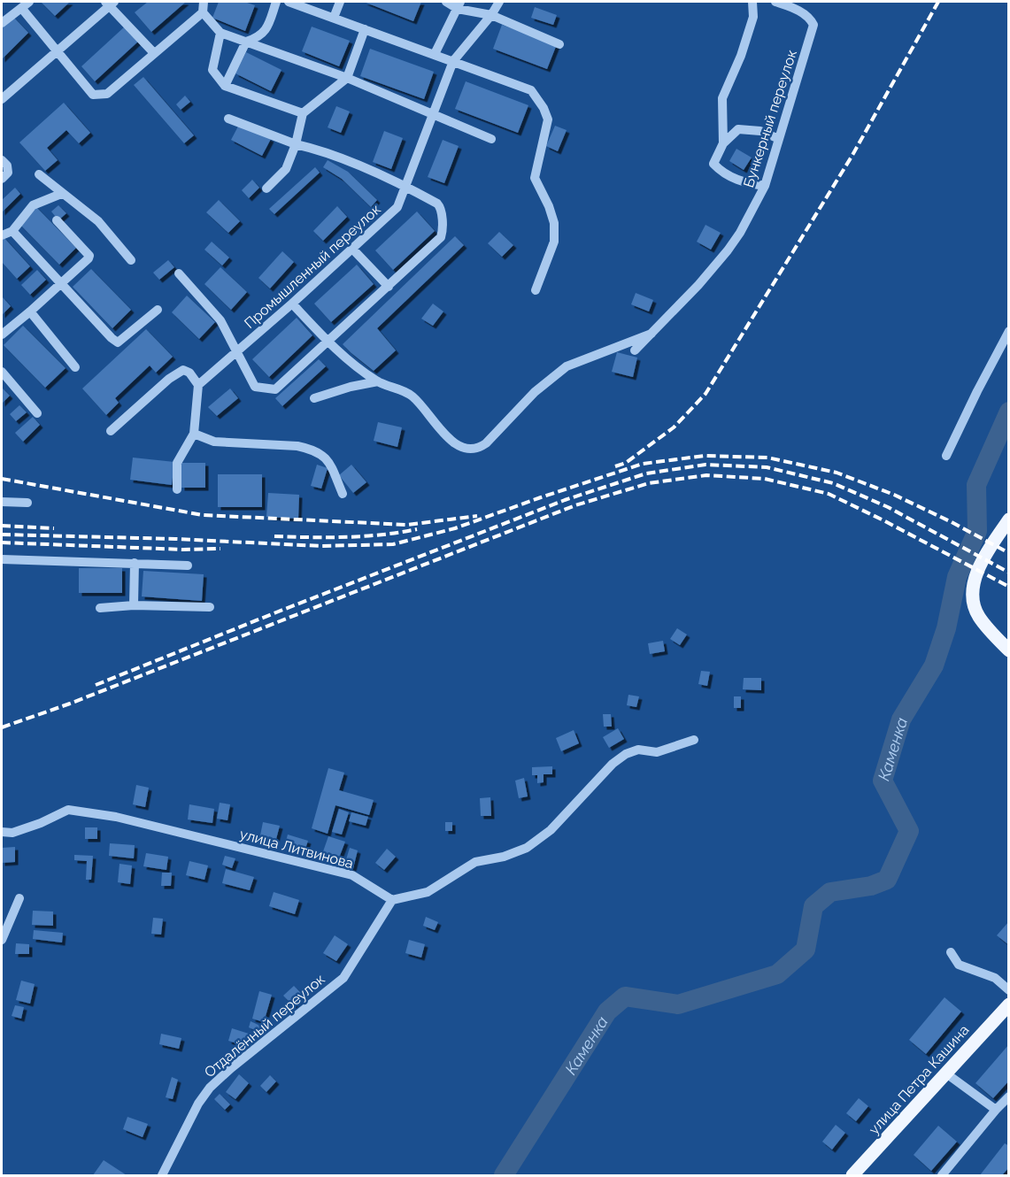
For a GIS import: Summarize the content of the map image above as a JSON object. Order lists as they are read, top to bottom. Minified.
{"streets":{"main road":["улица Петра Кашина"],"street":["Бункерный переулок","Промышленный переулок","улица Литвинова","Отдалённый переулок"]},"crossings":[["улица Литвинова","Отдалённый переулок"]],"water":["Каменка"]}
